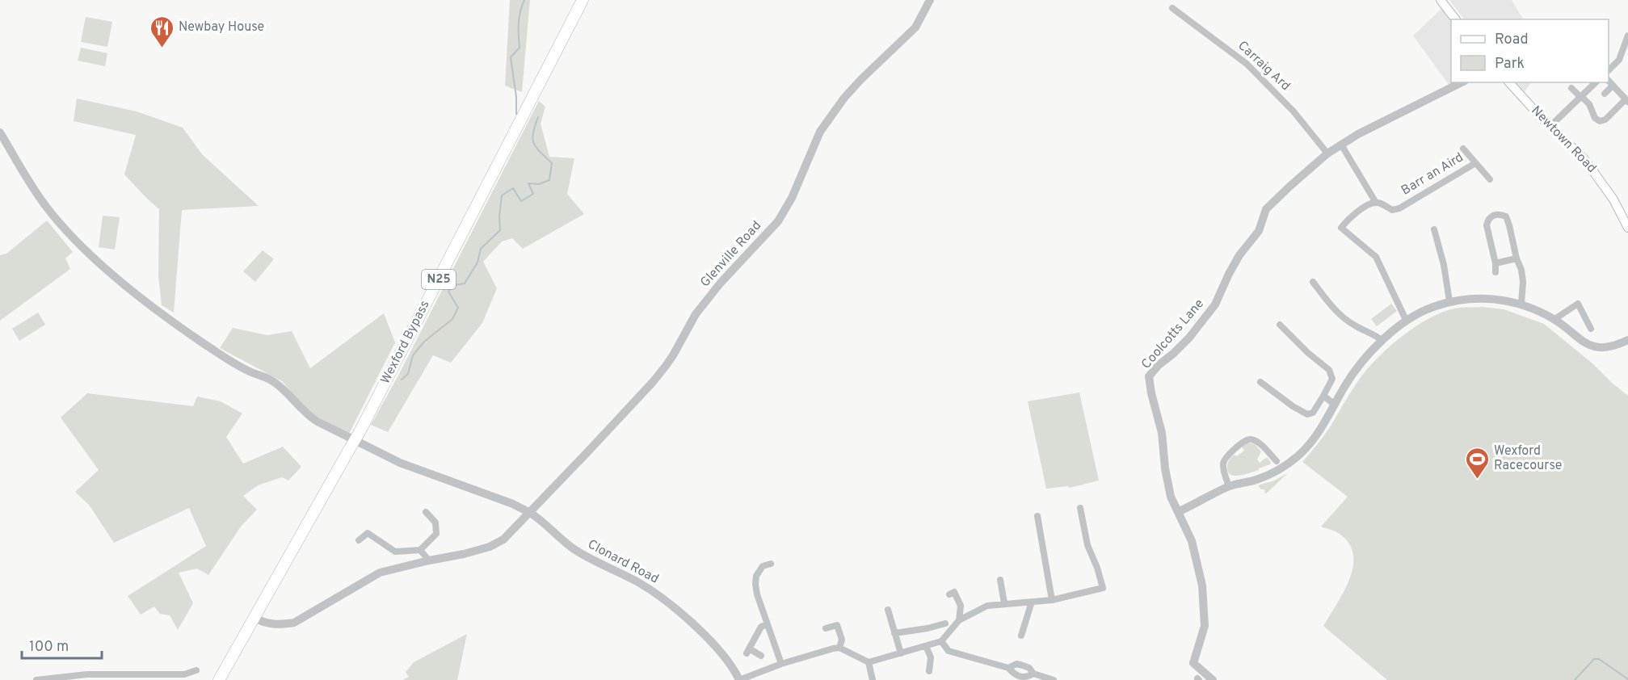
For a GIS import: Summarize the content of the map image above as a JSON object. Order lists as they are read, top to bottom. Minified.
{"streets":{"highway":["N25","Wexford Bypass"],"main road":["Newtown Road"],"street":["Carraig Ard","Barr an Aird","Glenville Road","Coolcotts Lane","Clonard Road"]},"crossings":[["Carraig Ard","Coolcotts Lane"],["Glenville Road","Wexford Bypass"],["Glenville Road","Clonard Road"]],"places":{"restaurant":["Newbay House"],"sports":["Wexford Racecourse"]},"legend":["Road","Park"],"scale_bar":"100 m"}
